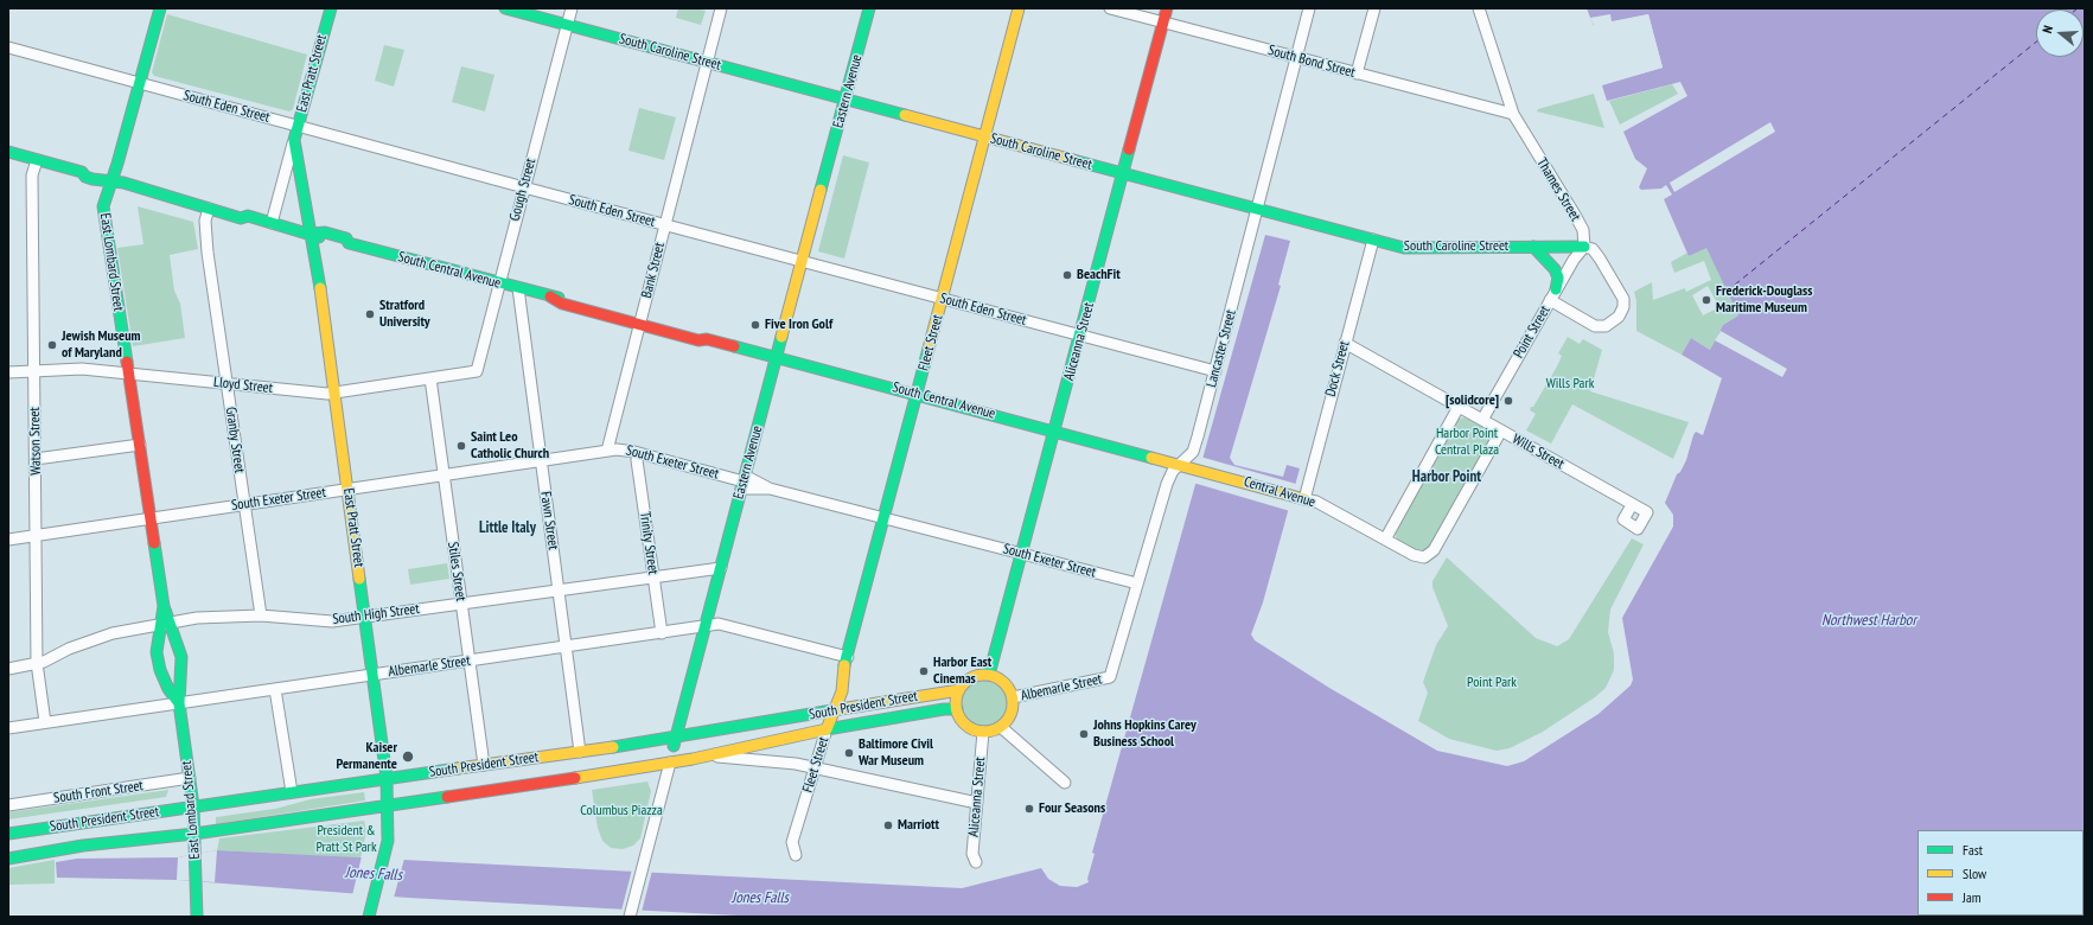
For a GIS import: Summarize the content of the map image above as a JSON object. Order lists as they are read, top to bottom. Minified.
{"streets":{"main road":["South Caroline Street","East Pratt Street","Eastern Avenue","East Lombard Street","South Central Avenue","Aliceanna Street","Fleet Street","Central Avenue","South President Street"],"street":["South Bond Street","South Eden Street","Gough Street","Thames Street","Bank Street","Point Street","Lancaster Street","Dock Street","Lloyd Street","Granby Street","Watson Street","Wills Street","South Exeter Street","Fawn Street","Trinity Street","Stiles Street","South High Street","Albemarle Street","South Front Street"]},"crossings":[["South Caroline Street","Eastern Avenue"],["South Caroline Street","Gough Street"],["South Caroline Street","Thames Street"],["South Caroline Street","Bank Street"],["South Caroline Street","Point Street"],["South Caroline Street","Aliceanna Street"],["South Caroline Street","Fleet Street"],["South Caroline Street","Lancaster Street"],["South Caroline Street","Dock Street"],["South Bond Street","Thames Street"],["South Bond Street","Aliceanna Street"],["South Bond Street","Lancaster Street"],["East Pratt Street","South Eden Street"],["East Pratt Street","South Central Avenue"],["East Pratt Street","Lloyd Street"],["East Pratt Street","South Exeter Street"],["East Pratt Street","South High Street"],["East Pratt Street","Albemarle Street"],["East Pratt Street","South President Street"],["Eastern Avenue","South Eden Street"],["Eastern Avenue","South Central Avenue"],["Eastern Avenue","South Exeter Street"],["Eastern Avenue","South High Street"],["Eastern Avenue","Albemarle Street"],["Eastern Avenue","South President Street"],["South Eden Street","Gough Street"],["South Eden Street","East Lombard Street"],["South Eden Street","Bank Street"],["South Eden Street","Aliceanna Street"],["South Eden Street","Fleet Street"],["South Eden Street","Lancaster Street"],["Gough Street","South Central Avenue"],["Gough Street","Lloyd Street"],["Thames Street","Point Street"],["East Lombard Street","South Central Avenue"],["East Lombard Street","Lloyd Street"],["East Lombard Street","South Exeter Street"],["East Lombard Street","South High Street"],["East Lombard Street","Albemarle Street"],["East Lombard Street","South President Street"],["East Lombard Street","South Front Street"],["South Central Avenue","Bank Street"],["South Central Avenue","Aliceanna Street"],["South Central Avenue","Fleet Street"],["South Central Avenue","Lancaster Street"],["South Central Avenue","Granby Street"],["South Central Avenue","Watson Street"],["South Central Avenue","Central Avenue"],["South Central Avenue","Fawn Street"],["Bank Street","South Exeter Street"],["Point Street","Wills Street"],["Aliceanna Street","South Exeter Street"],["Aliceanna Street","Albemarle Street"],["Aliceanna Street","South President Street"],["Fleet Street","South Exeter Street"],["Fleet Street","Albemarle Street"],["Fleet Street","South President Street"],["Lancaster Street","South Exeter Street"],["Lancaster Street","Central Avenue"],["Lancaster Street","Albemarle Street"],["Dock Street","Wills Street"],["Dock Street","Central Avenue"],["Lloyd Street","Granby Street"],["Lloyd Street","Watson Street"],["Lloyd Street","Stiles Street"],["Granby Street","South Exeter Street"],["Granby Street","South High Street"],["Watson Street","South Exeter Street"],["Watson Street","South High Street"],["Watson Street","Albemarle Street"],["Wills Street","Central Avenue"],["South Exeter Street","Fawn Street"],["South Exeter Street","Trinity Street"],["South Exeter Street","Stiles Street"],["Fawn Street","South High Street"],["Fawn Street","Albemarle Street"],["Fawn Street","South President Street"],["Trinity Street","South High Street"],["Trinity Street","Albemarle Street"],["Stiles Street","South High Street"],["Stiles Street","Albemarle Street"],["Stiles Street","South President Street"],["Albemarle Street","South President Street"]],"districts":["Harbor Point","Little Italy"],"water":["Northwest Harbor","Jones Falls"],"parks":["Wills Park","Harbor Point Central Plaza","Point Park","Columbus Piazza","President & Pratt St Park"],"places":["BeachFit","Frederick-Douglass Maritime Museum","Stratford University","Five Iron Golf","Jewish Museum of Maryland","[solidcore]","Saint Leo Catholic Church","Harbor East Cinemas","Johns Hopkins Carey Business School","Baltimore Civil War Museum","Kaiser Permanente","Four Seasons","Marriott"],"legend":["Fast","Slow","Jam"],"north":"left"}
